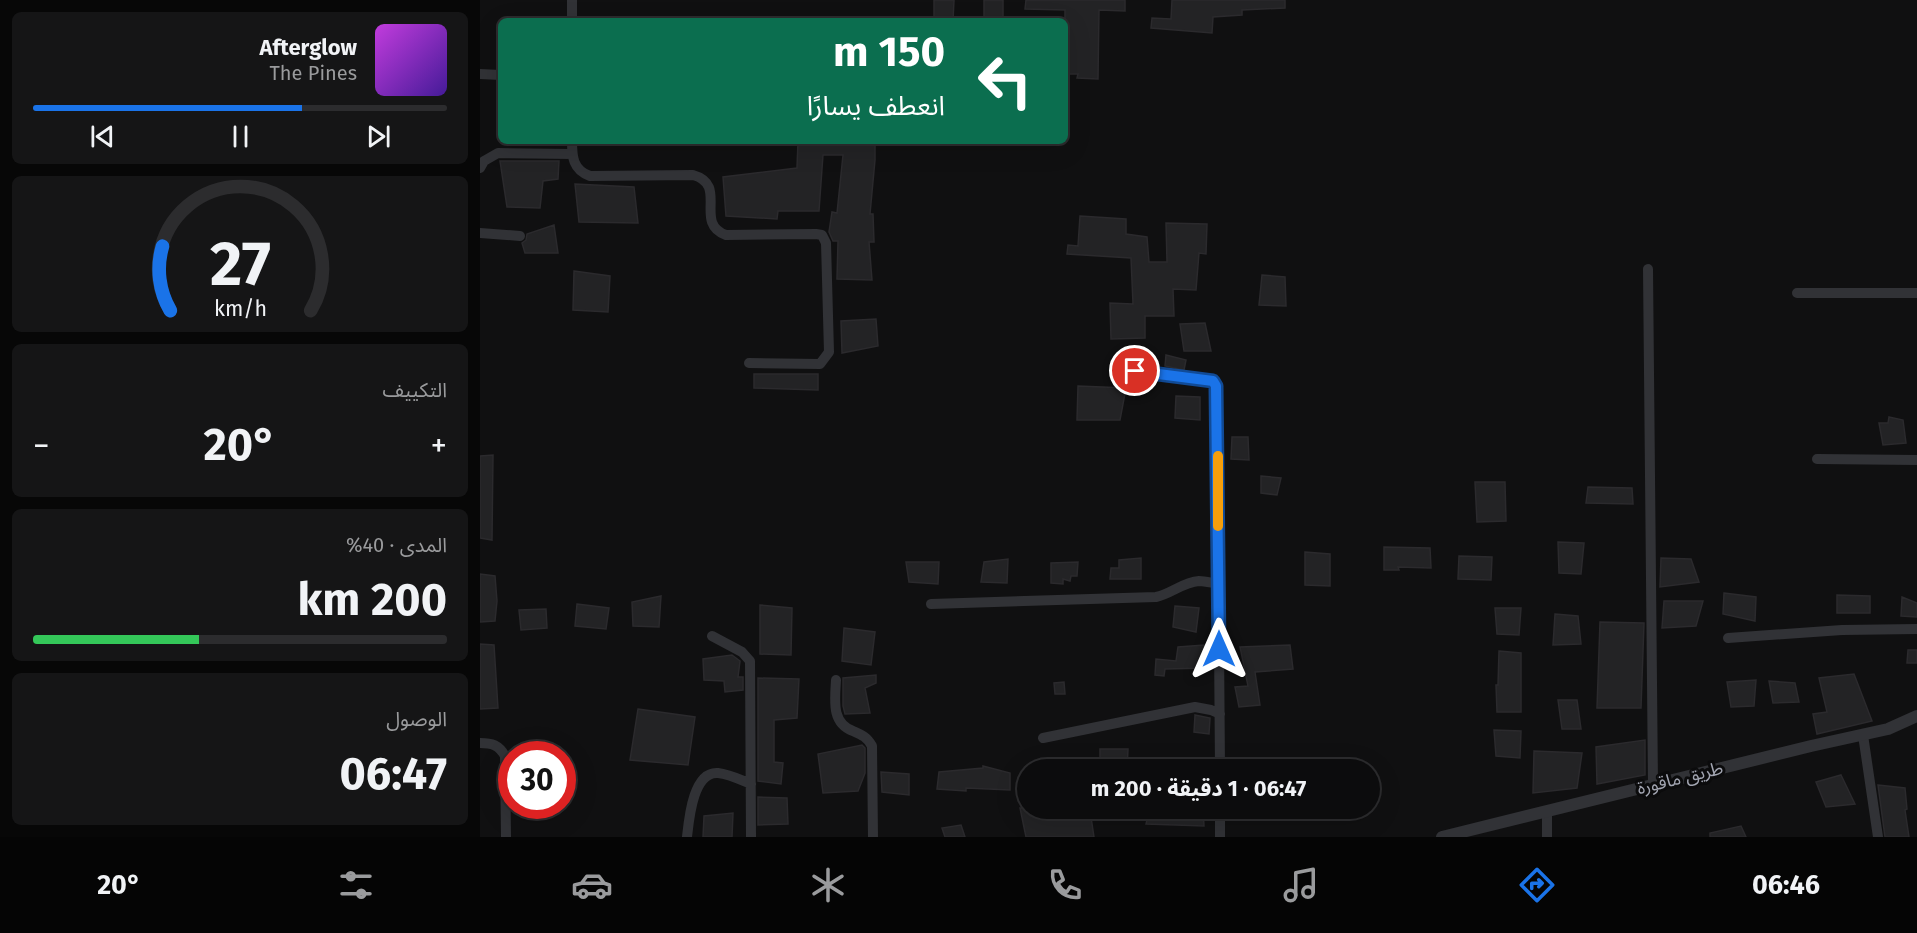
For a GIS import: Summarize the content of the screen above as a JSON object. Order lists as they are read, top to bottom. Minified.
{"streets":{"street":["طريق ماقورة"]},"page":{"turn":["150 m","انعطف يسارًا"],"song":["Afterglow","The Pines"],"tile":["التكييف",["المدى · 40%","200 km"],["الوصول","06:47"]],"heat":["−","20°","+"],"limit":"30","trip":"06:47 · 1 دقيقة · 200 m","tabs":["06:46","20°"],"gauge":["27","km/h"]}}
